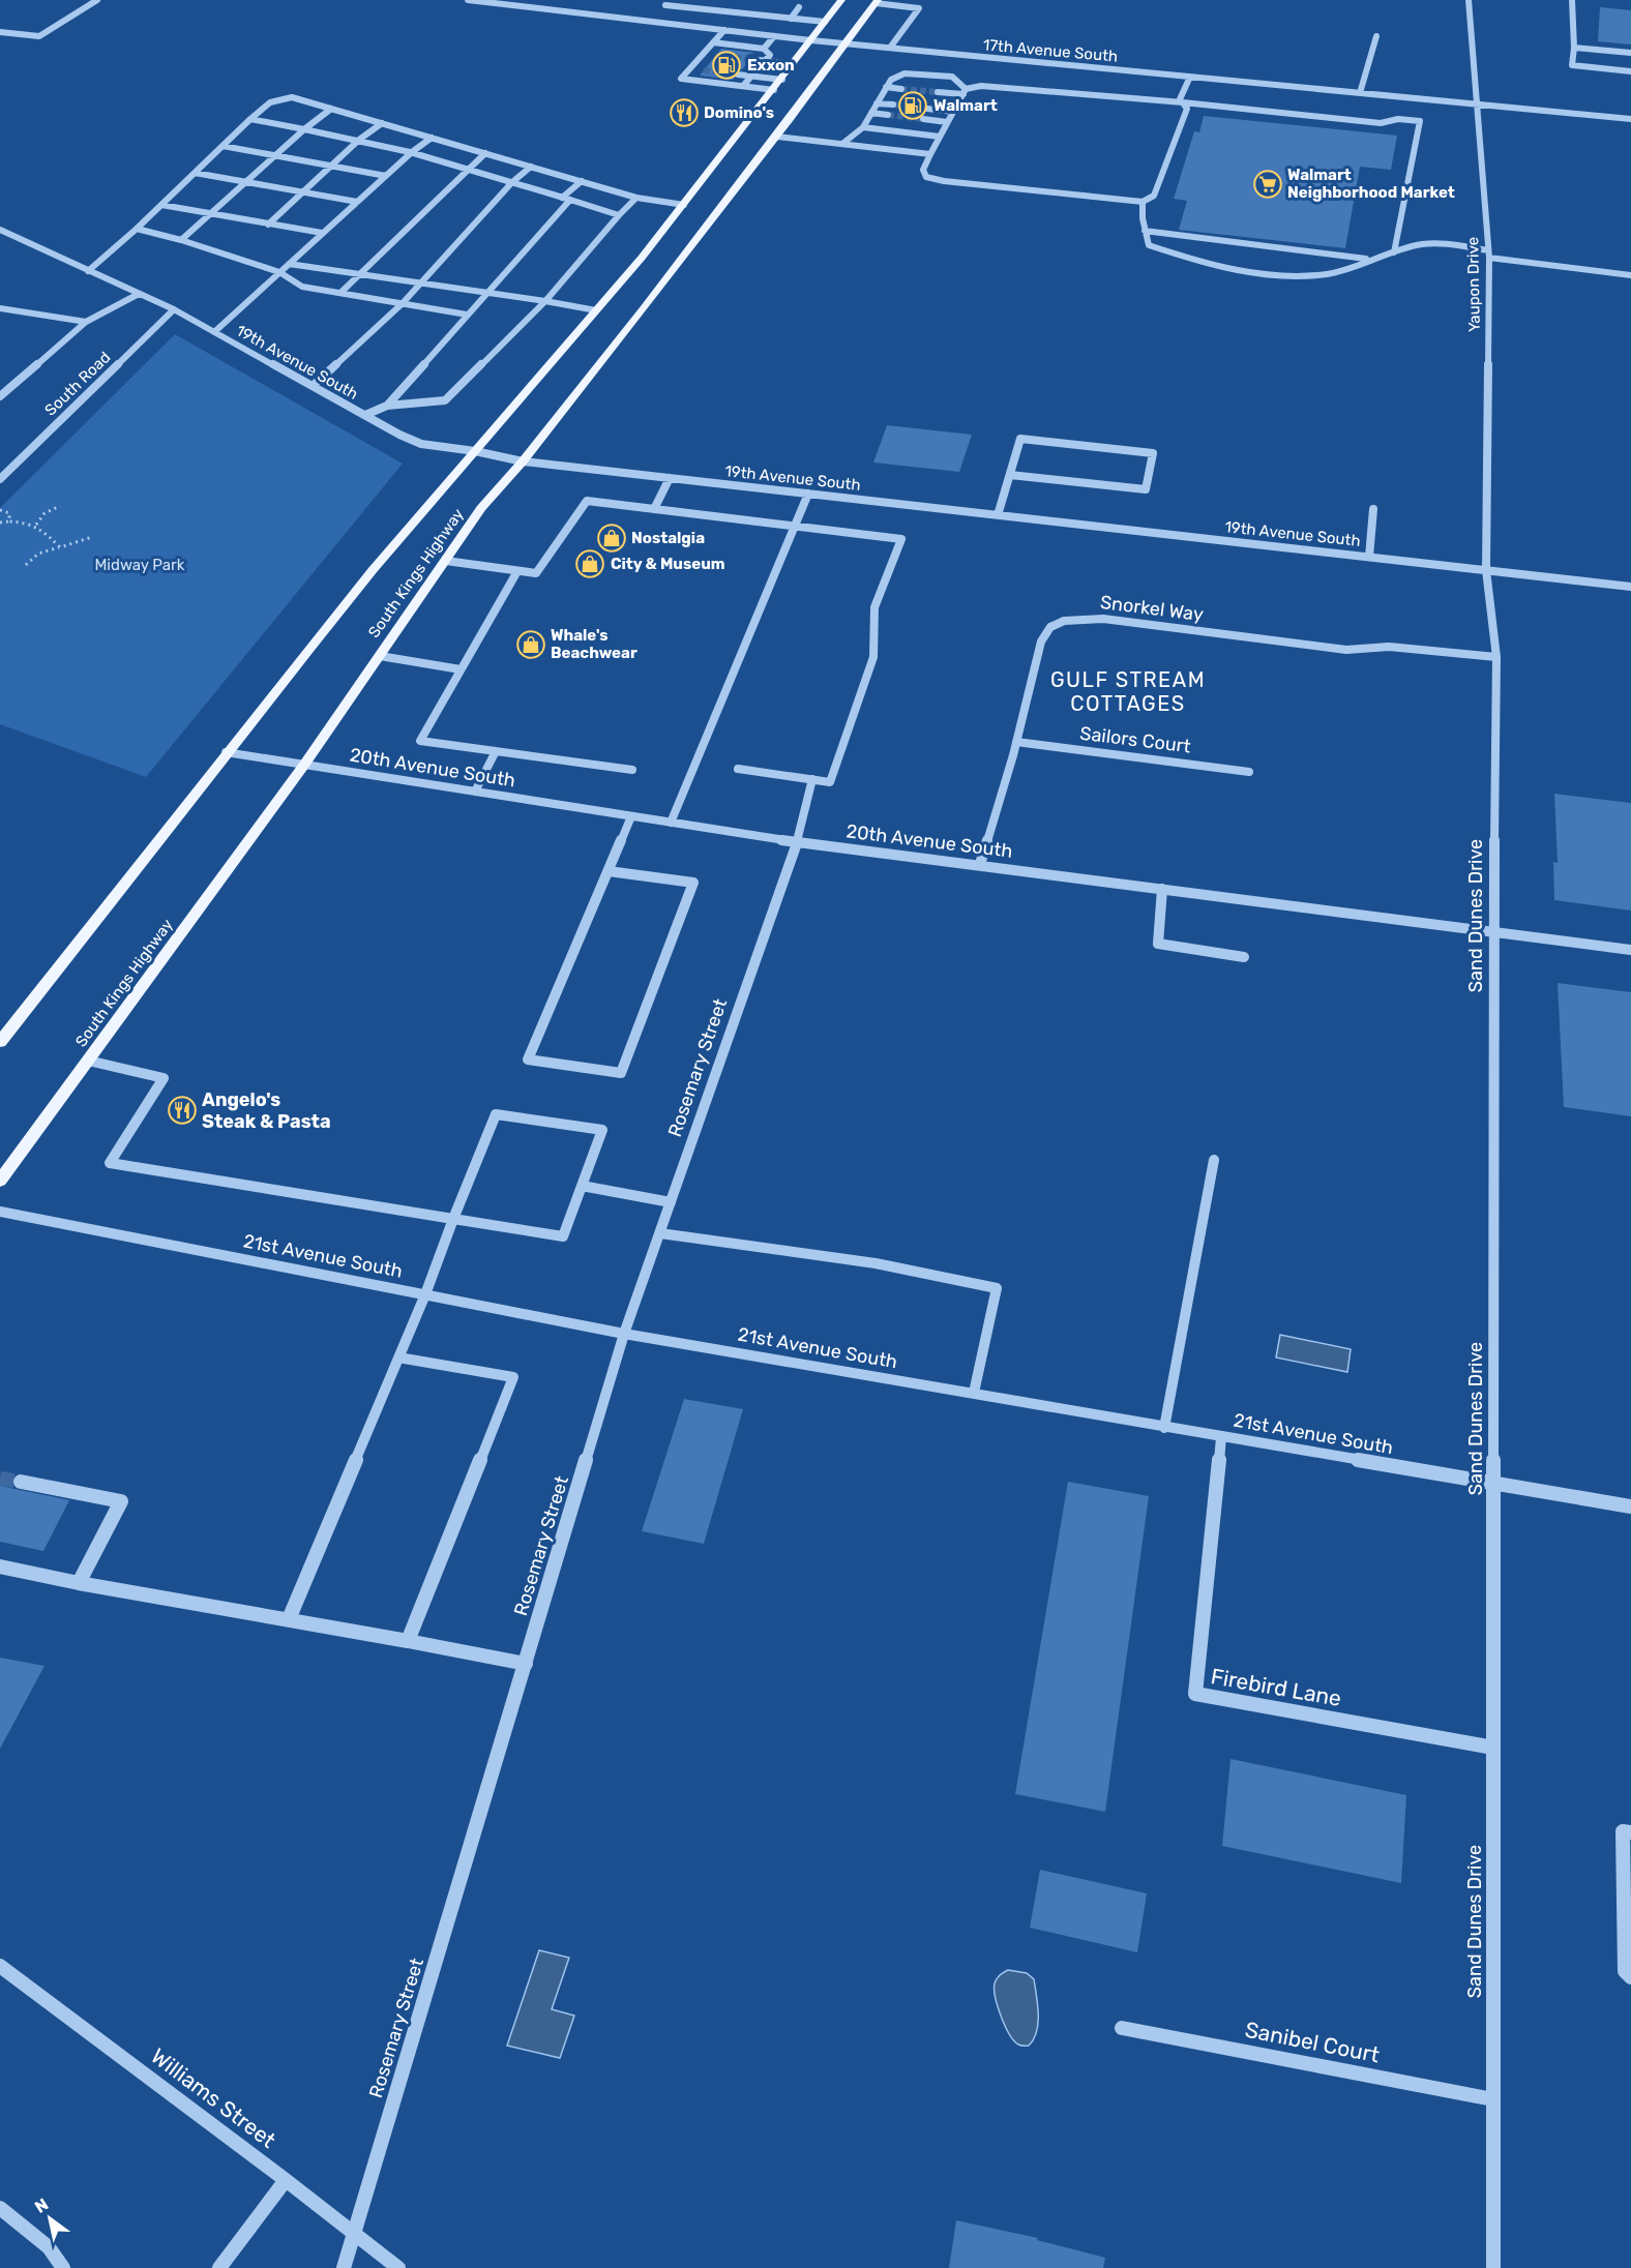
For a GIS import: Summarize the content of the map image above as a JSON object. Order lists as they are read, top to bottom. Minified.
{"streets":{"main road":["South Kings Highway"],"street":["17th Avenue South","Yaupon Drive","19th Avenue South","South Road","Snorkel Way","Sailors Court","20th Avenue South","Sand Dunes Drive","Rosemary Street","21st Avenue South","Firebird Lane","Sanibel Court","Williams Street"]},"crossings":[["17th Avenue South","Yaupon Drive"],["17th Avenue South","South Kings Highway"],["Yaupon Drive","19th Avenue South"],["Yaupon Drive","Sand Dunes Drive"],["19th Avenue South","South Road"],["19th Avenue South","South Kings Highway"],["19th Avenue South","Sand Dunes Drive"],["South Kings Highway","20th Avenue South"],["Snorkel Way","Sailors Court"],["Snorkel Way","20th Avenue South"],["Snorkel Way","Sand Dunes Drive"],["20th Avenue South","Sand Dunes Drive"],["20th Avenue South","Rosemary Street"],["Sand Dunes Drive","21st Avenue South"],["Sand Dunes Drive","Firebird Lane"],["Sand Dunes Drive","Sanibel Court"],["Rosemary Street","21st Avenue South"],["Rosemary Street","Williams Street"],["21st Avenue South","Firebird Lane"]],"districts":["GULF STREAM COTTAGES"],"parks":["Midway Park"],"places":{"fuel station":["Exxon","Walmart"],"restaurant":["Domino's","Angelo's Steak & Pasta"],"supermarket":["Walmart Neighborhood Market"],"shop":["Nostalgia","City & Museum","Whale's Beachwear"]},"north":"top left"}
